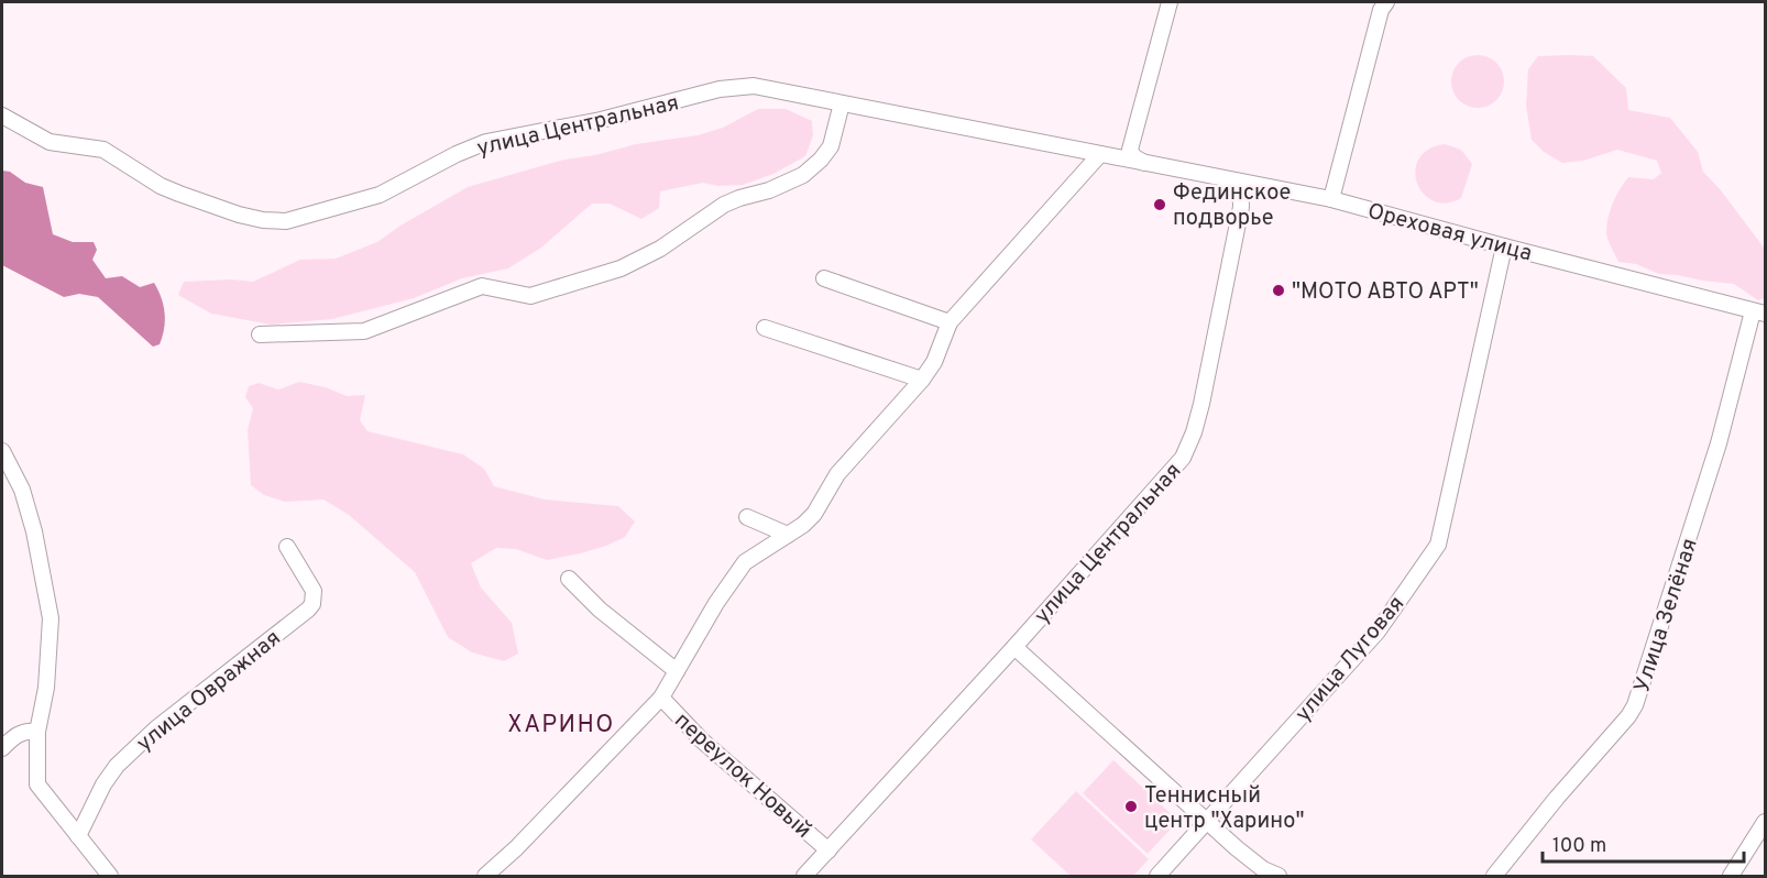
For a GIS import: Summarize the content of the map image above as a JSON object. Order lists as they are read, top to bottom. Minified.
{"streets":{"street":["улица Центральная","Ореховая улица","Улица Зелёная","улица Луговая","улица Овражная","переулок Новый"]},"crossings":[["улица Центральная","Ореховая улица"],["улица Центральная","переулок Новый"],["Ореховая улица","Улица Зелёная"],["Ореховая улица","улица Луговая"]],"districts":["ХАРИНО"],"places":["Фединское подворье","\"МОТО АВТО АРТ\"","Теннисный центр \"Харино\""],"scale_bar":"100 m"}
